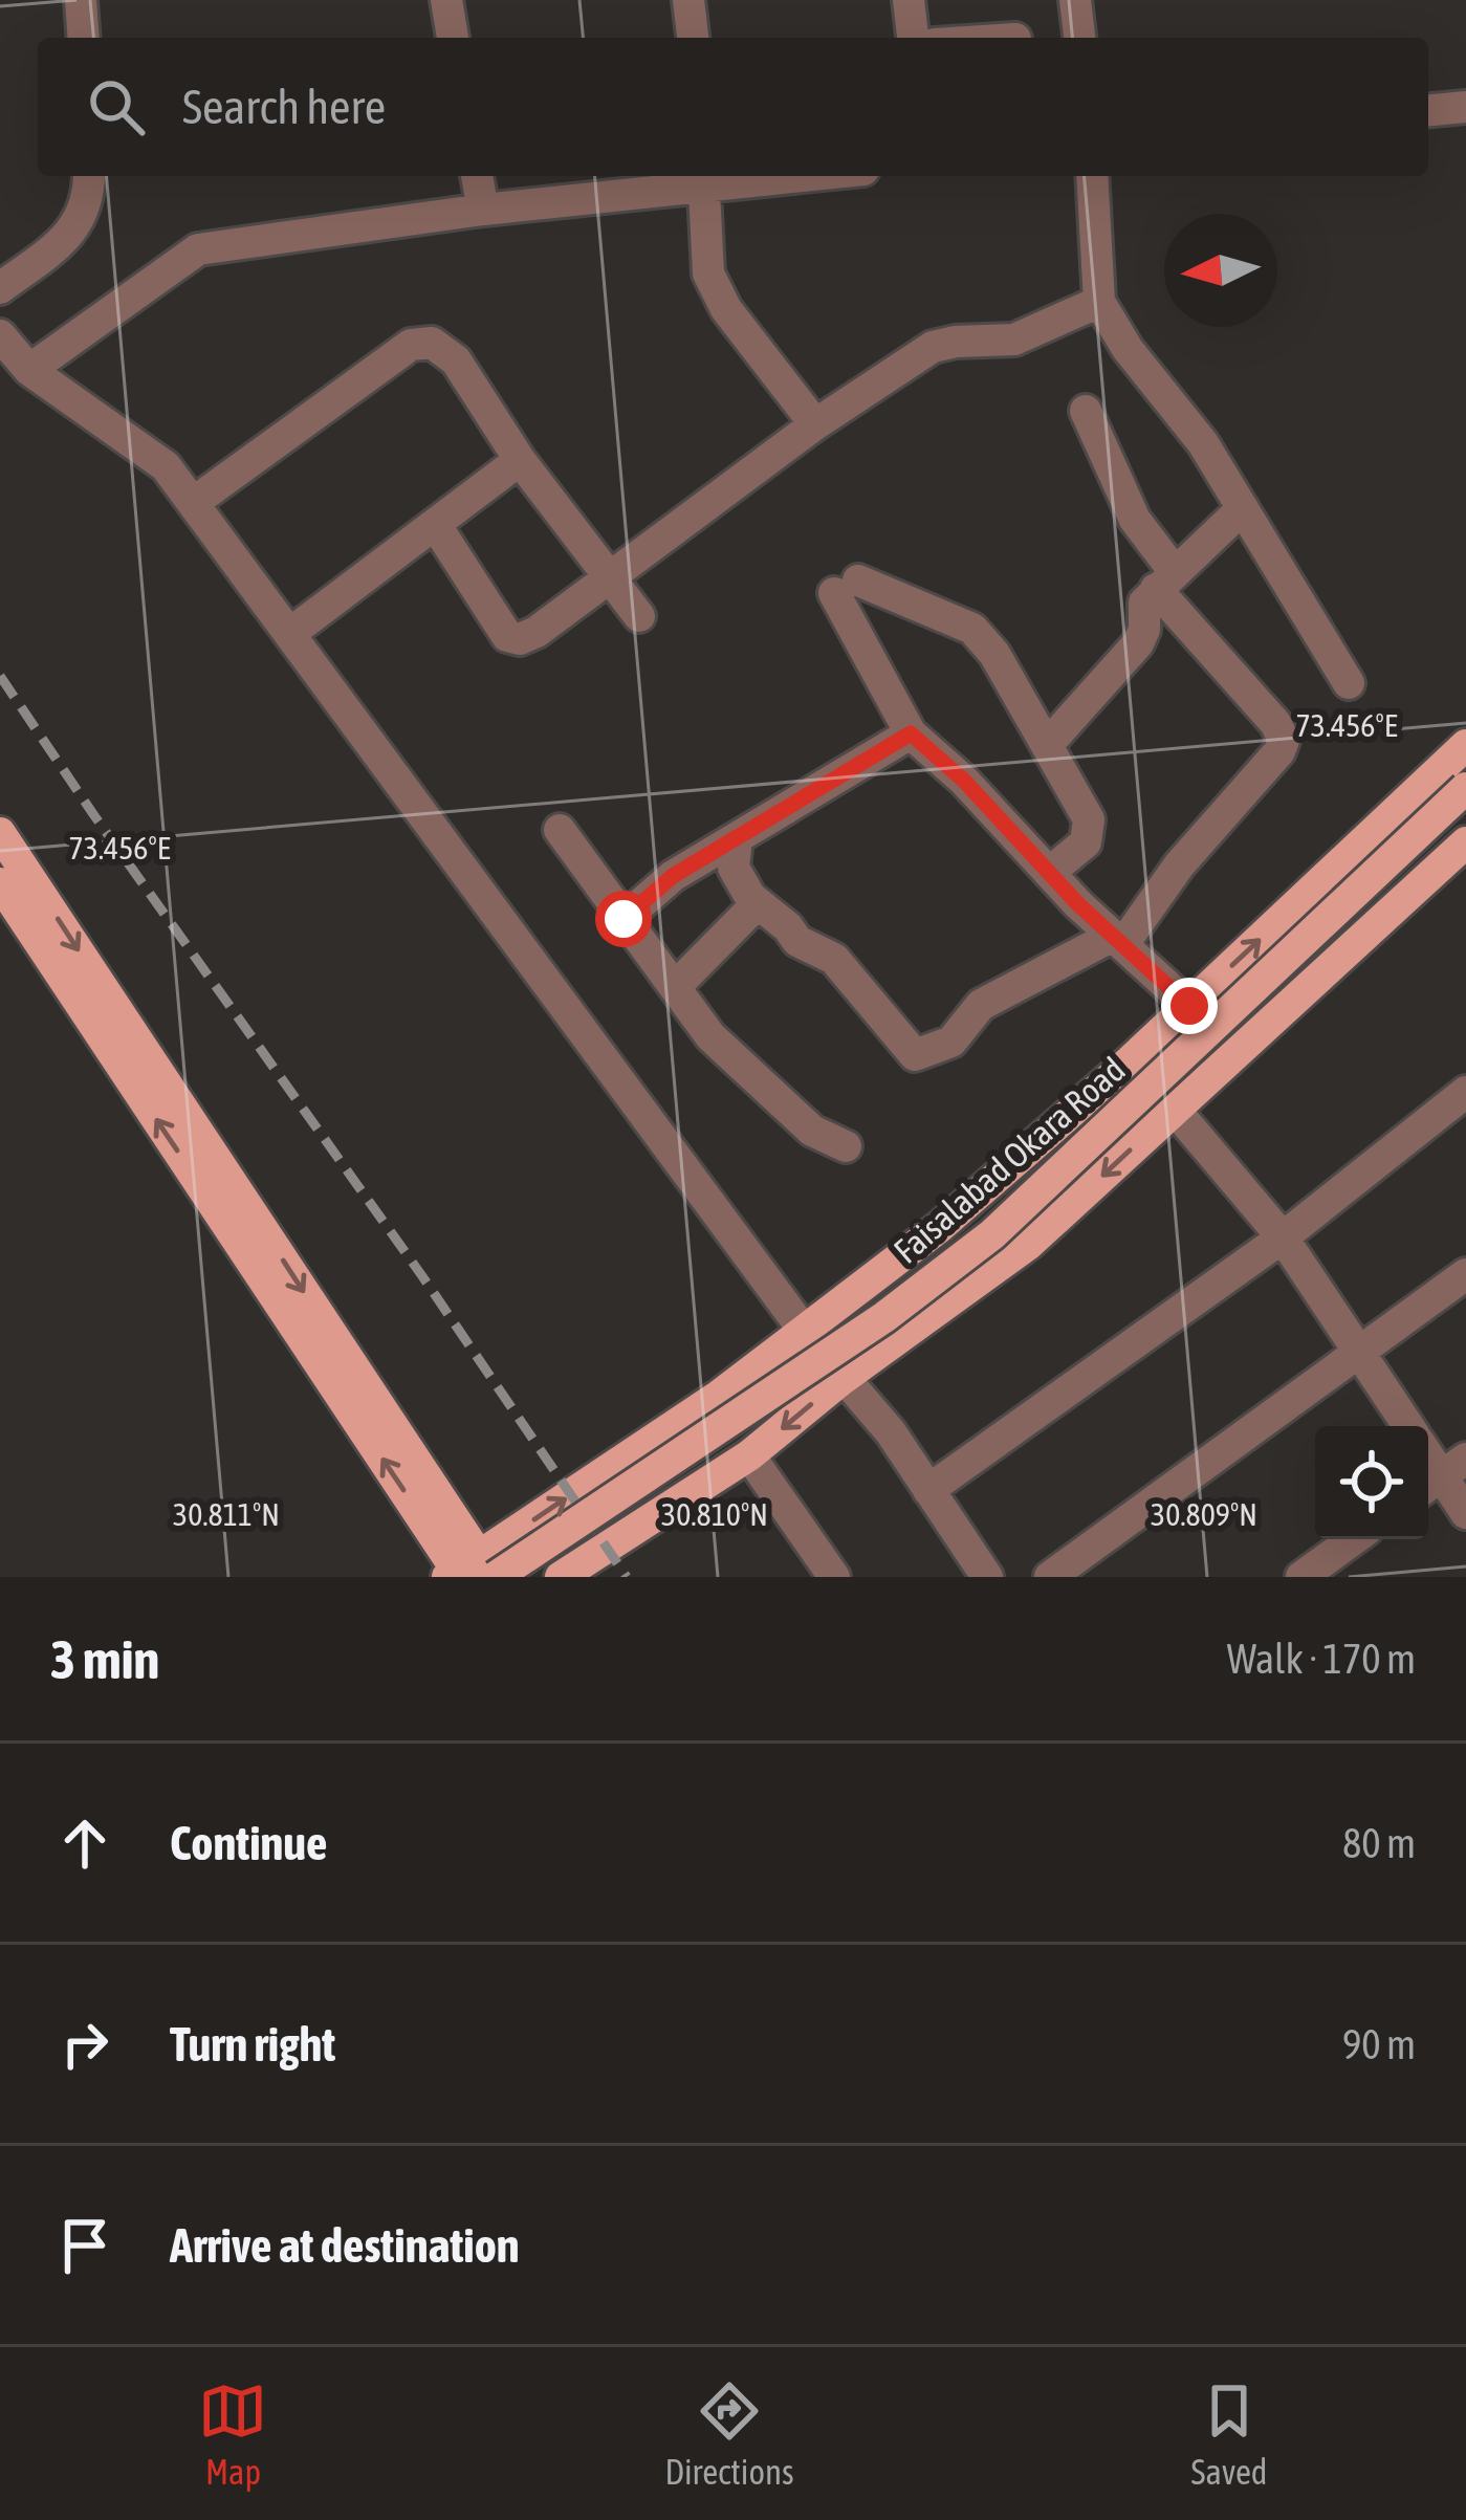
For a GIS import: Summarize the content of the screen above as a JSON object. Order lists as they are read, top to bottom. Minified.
{"streets":{"main road":["Faisalabad Okara Road"]},"north":"left","page":{"search":"Search here","heading":["3 min","Walk · 170 m"],"list":[["Continue","80 m"],["Turn right","90 m"],"Arrive at destination"],"nav":["Map","Directions","Saved"]},"coordinates":["73.456°E","30.811°N","30.810°N","30.809°N"]}
